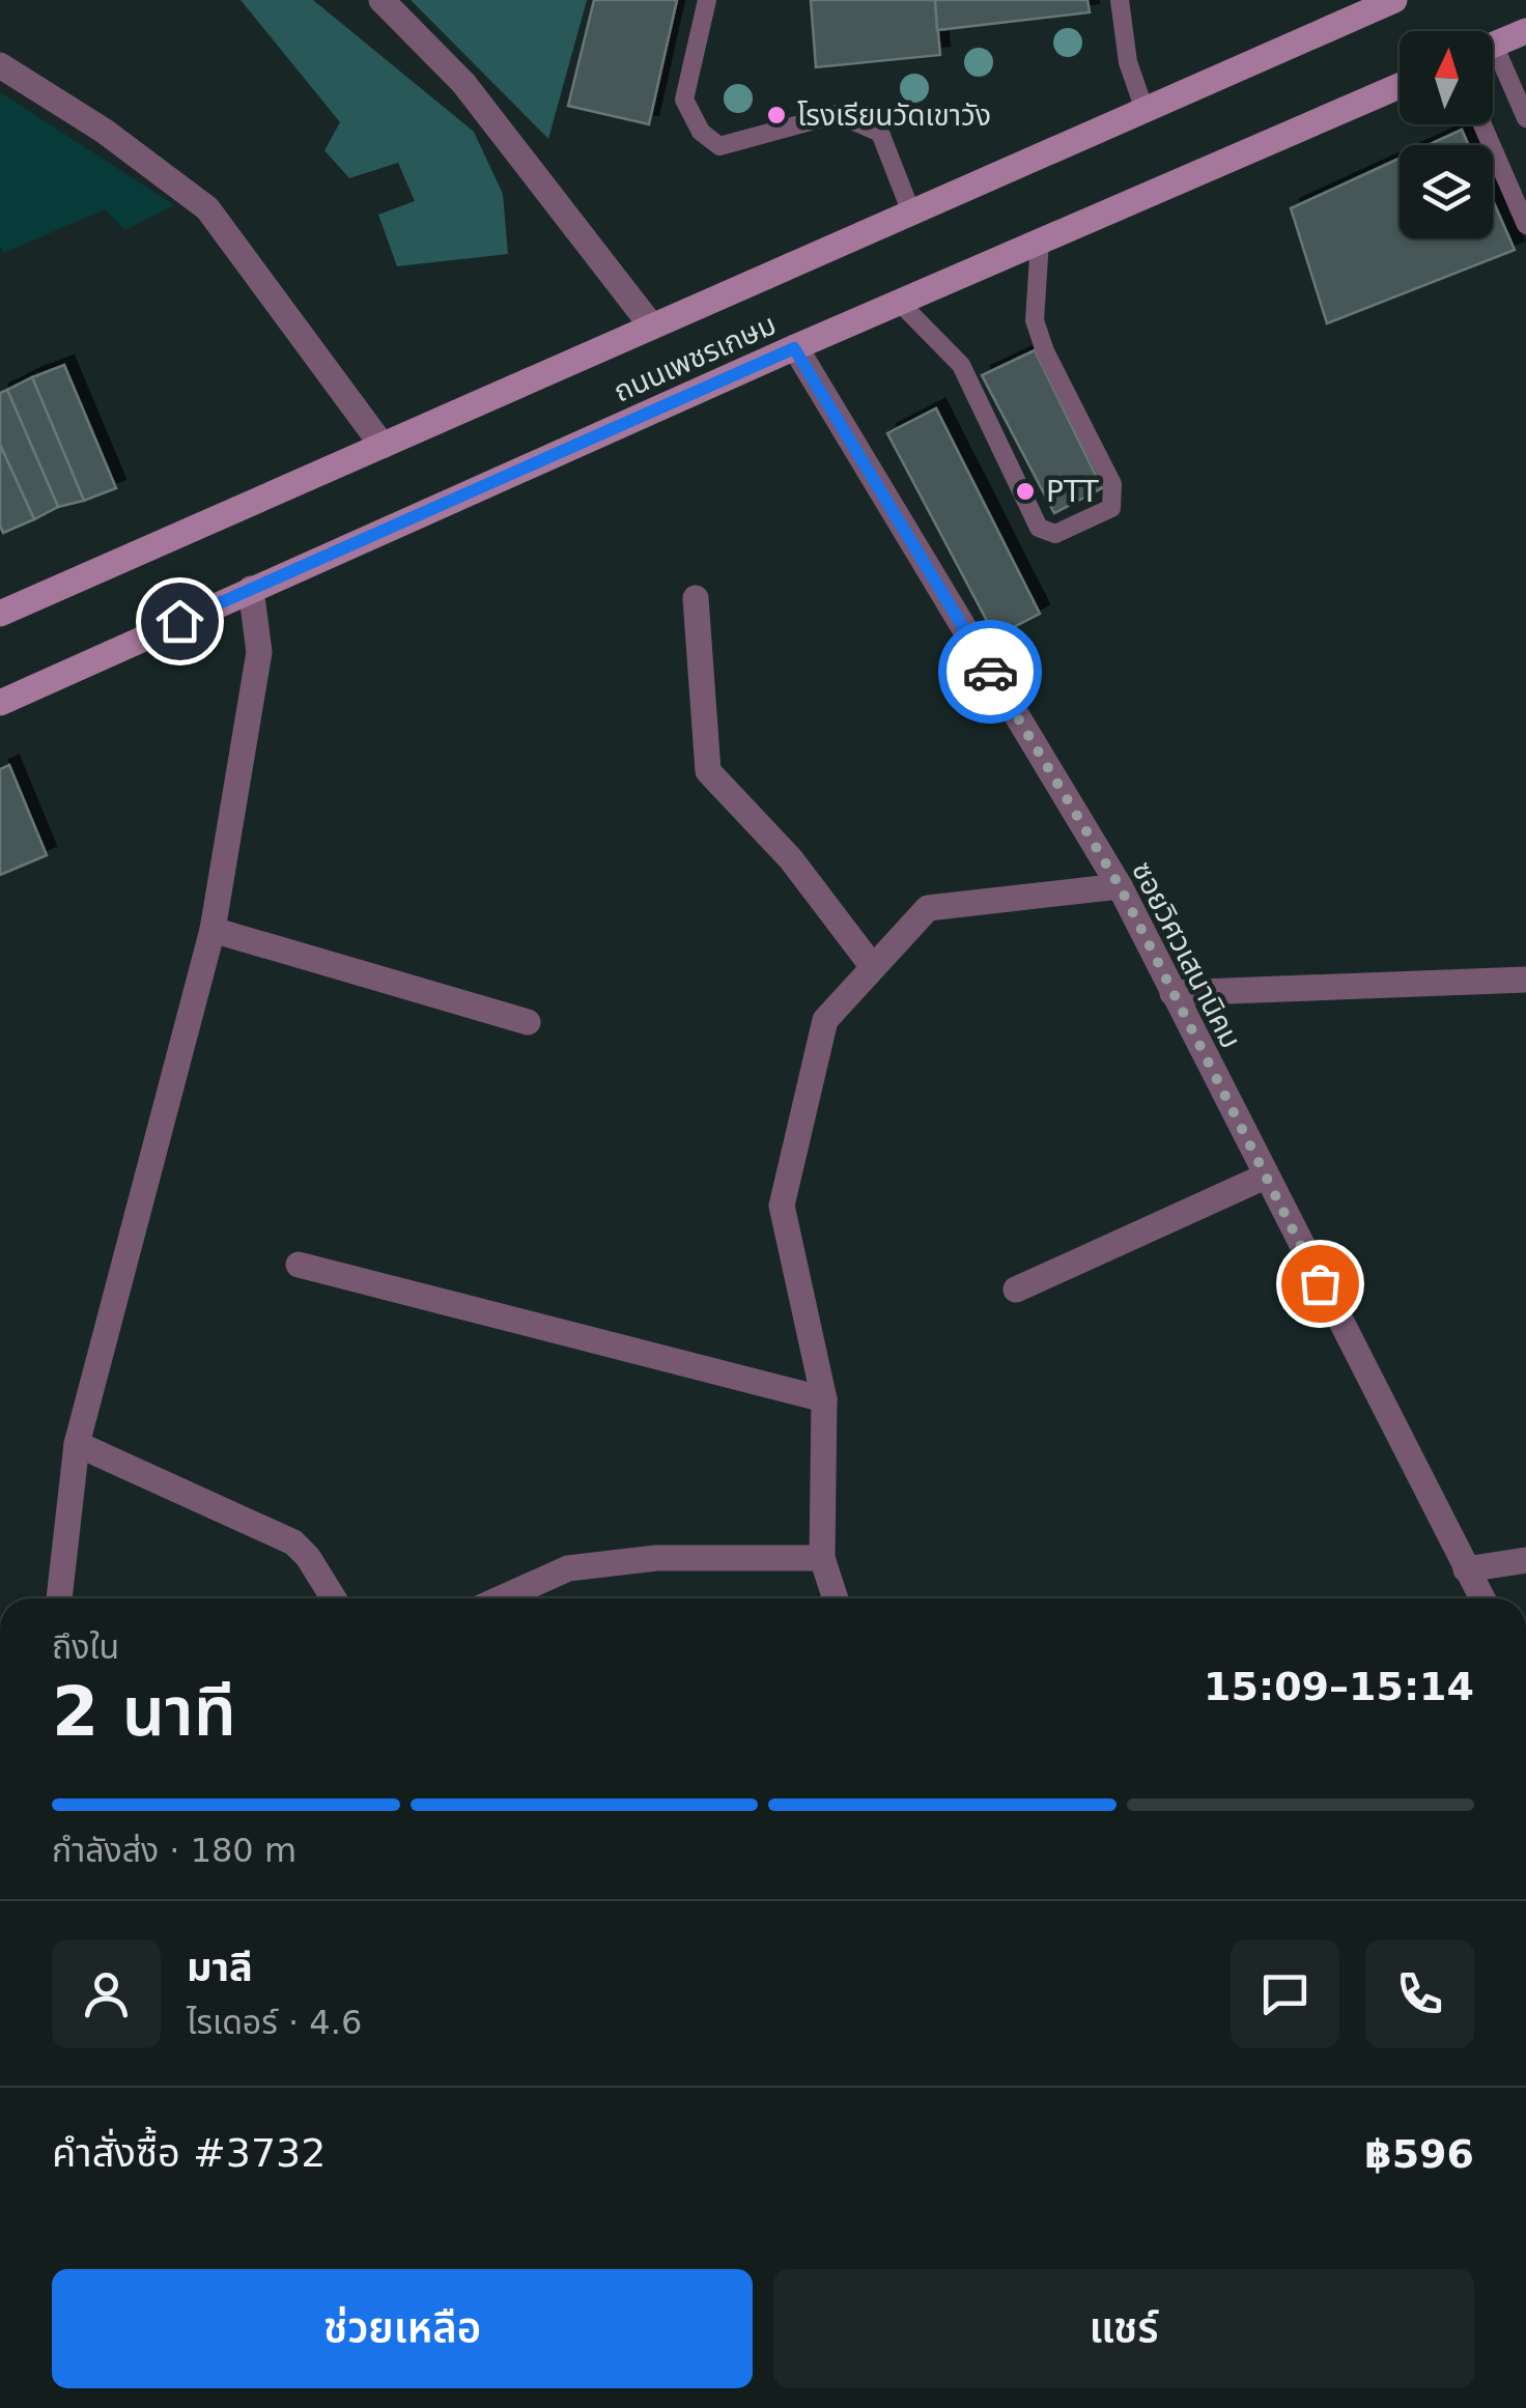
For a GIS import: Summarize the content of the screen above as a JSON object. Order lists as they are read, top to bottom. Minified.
{"streets":{"main road":["ถนนเพชรเกษม"],"street":["ซอยวิศวเสนานิคม"]},"crossings":[["ถนนเพชรเกษม","ซอยวิศวเสนานิคม"]],"places":["โรงเรียนวัดเขาวัง","PTT"],"north":"top","page":{"heading":["2 นาที","ถึงใน","15:09–15:14"],"panel":["มาลี","ไรเดอร์ · 4.6","คำสั่งซื้อ #3732","฿596"],"bar":"กำลังส่ง · 180 m","buttons":["ช่วยเหลือ","แชร์"]}}
